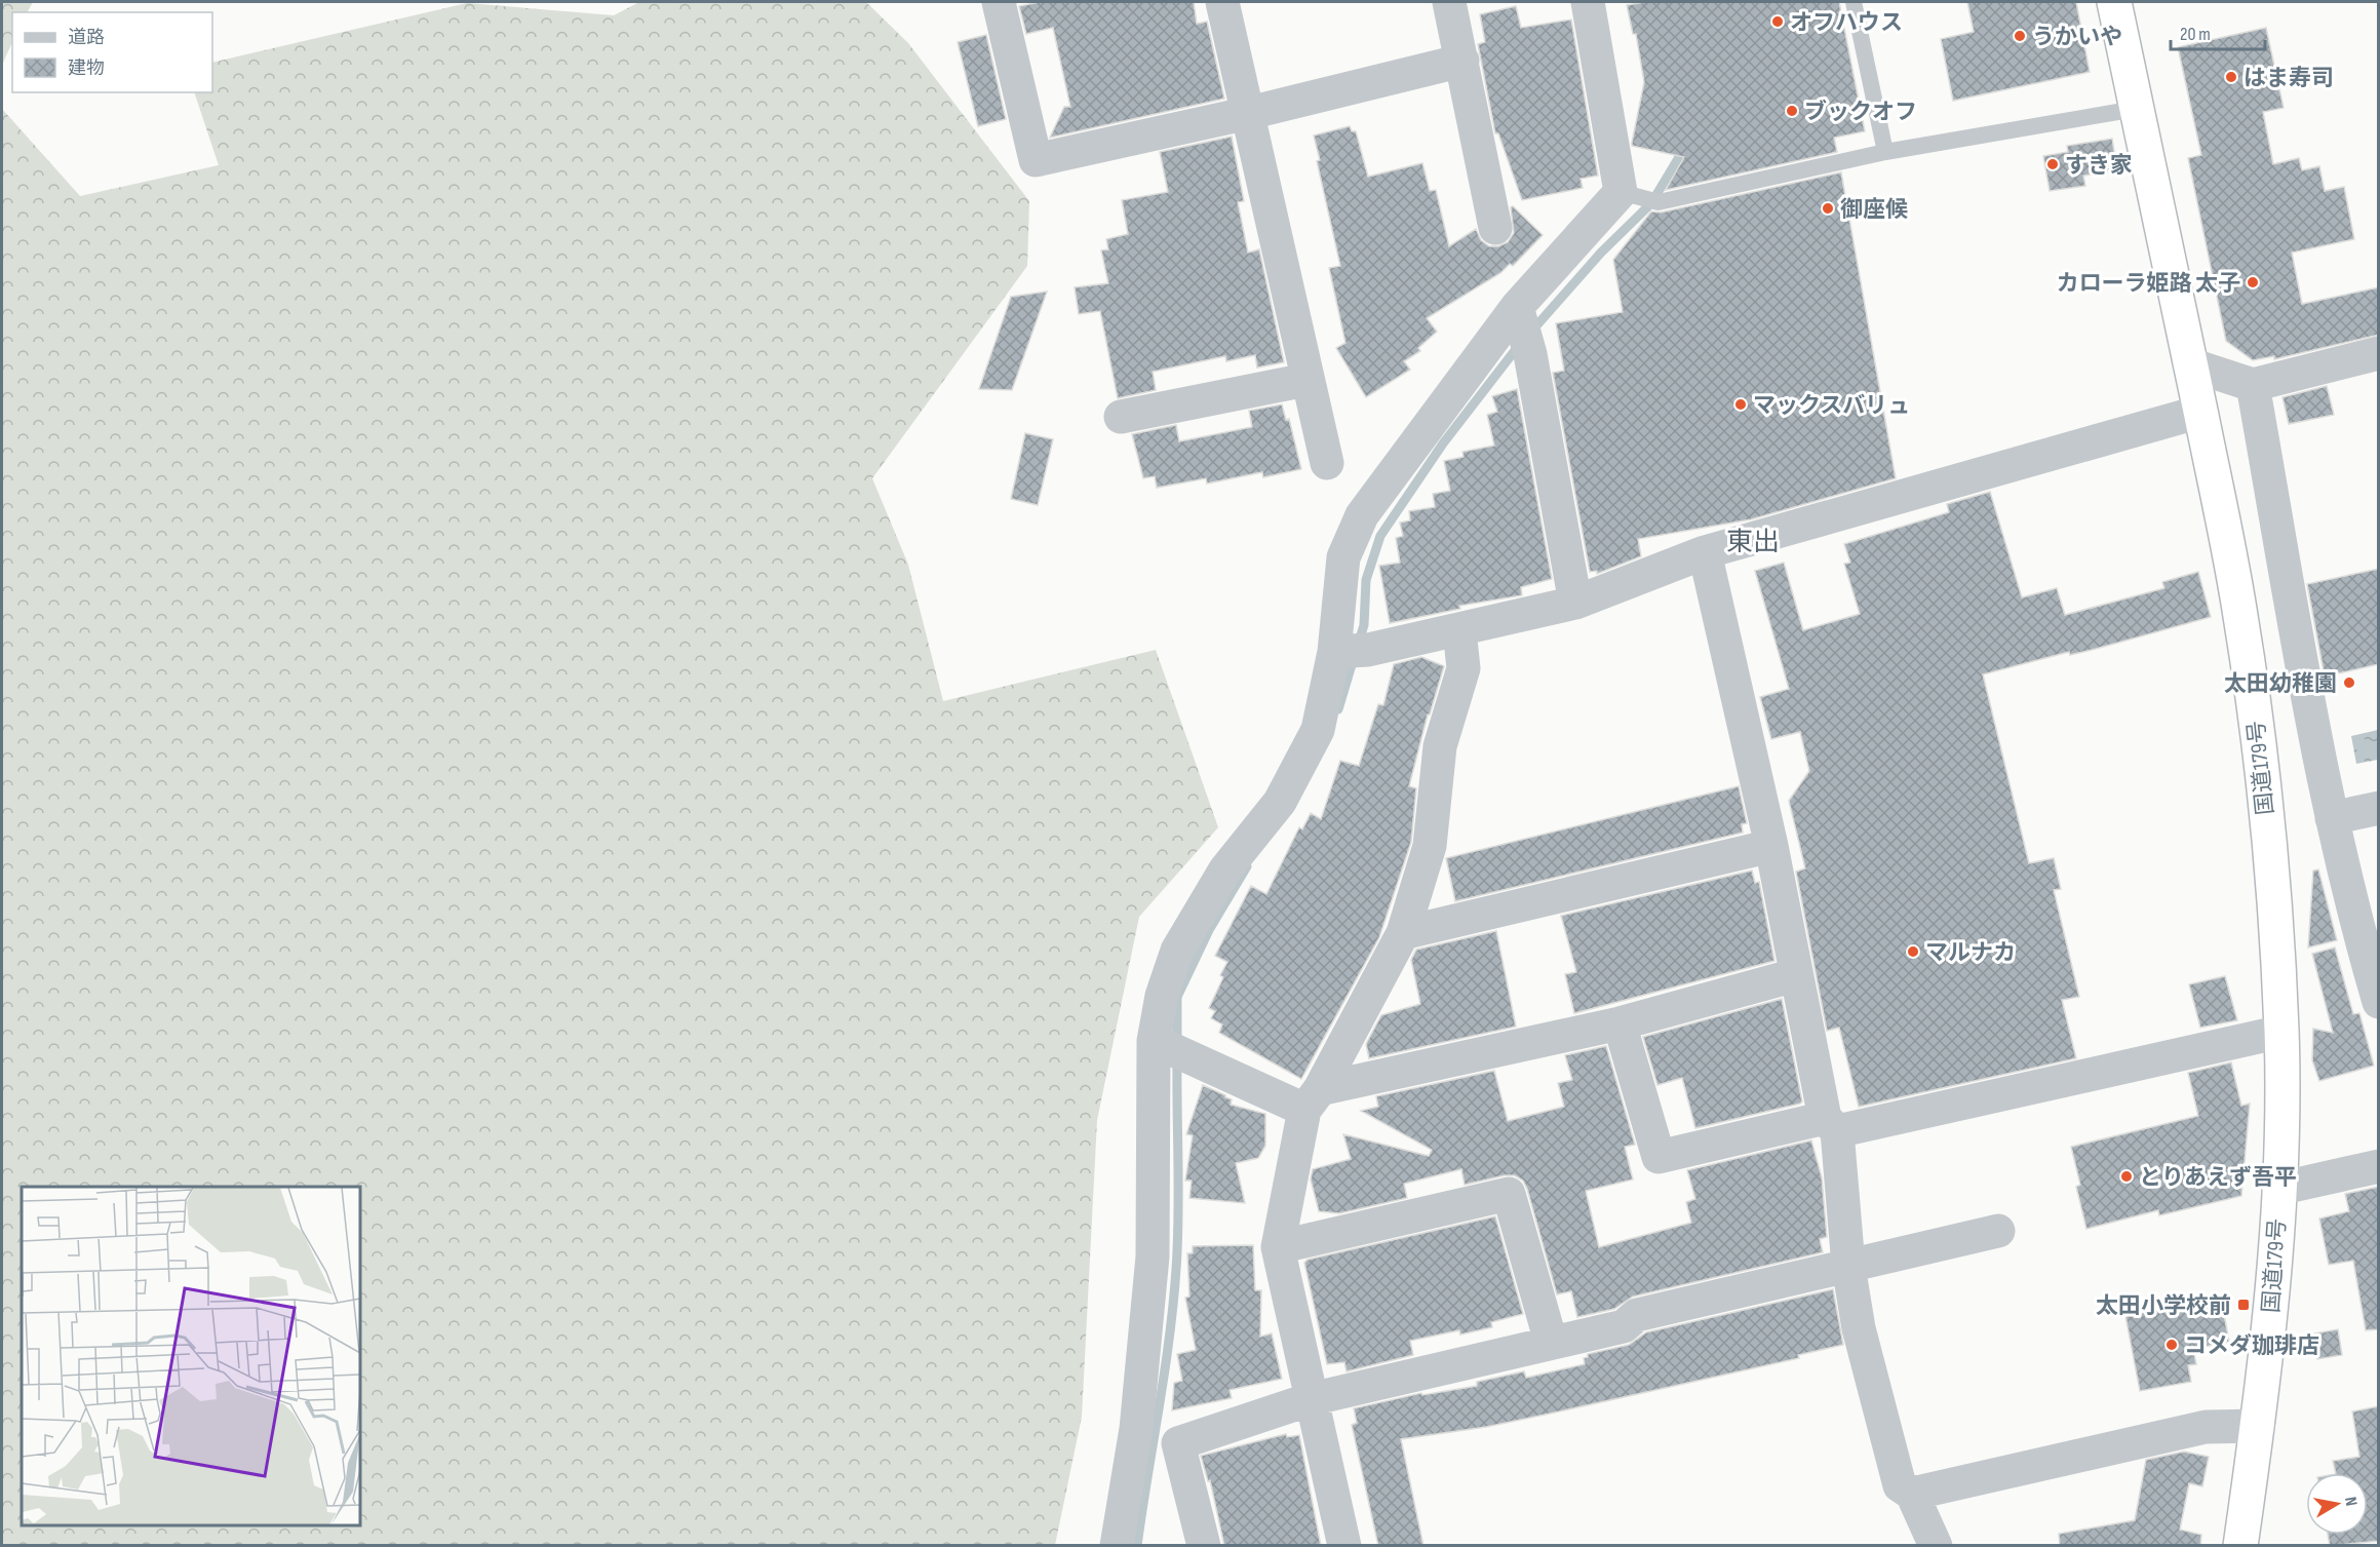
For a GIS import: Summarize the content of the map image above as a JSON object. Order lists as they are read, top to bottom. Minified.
{"streets":{"highway":["国道179号"]},"districts":["東出"],"places":{"other":["オフハウス","うかいや","はま寿司","ブックオフ","すき家","御座候","カローラ姫路 太子","マックスバリュ","太田幼稚園","マルナカ","とりあえず吾平","コメダ珈琲店"],"transit":["太田小学校前"]},"legend":["道路","建物"],"scale_bar":"20 m","north":"right"}
